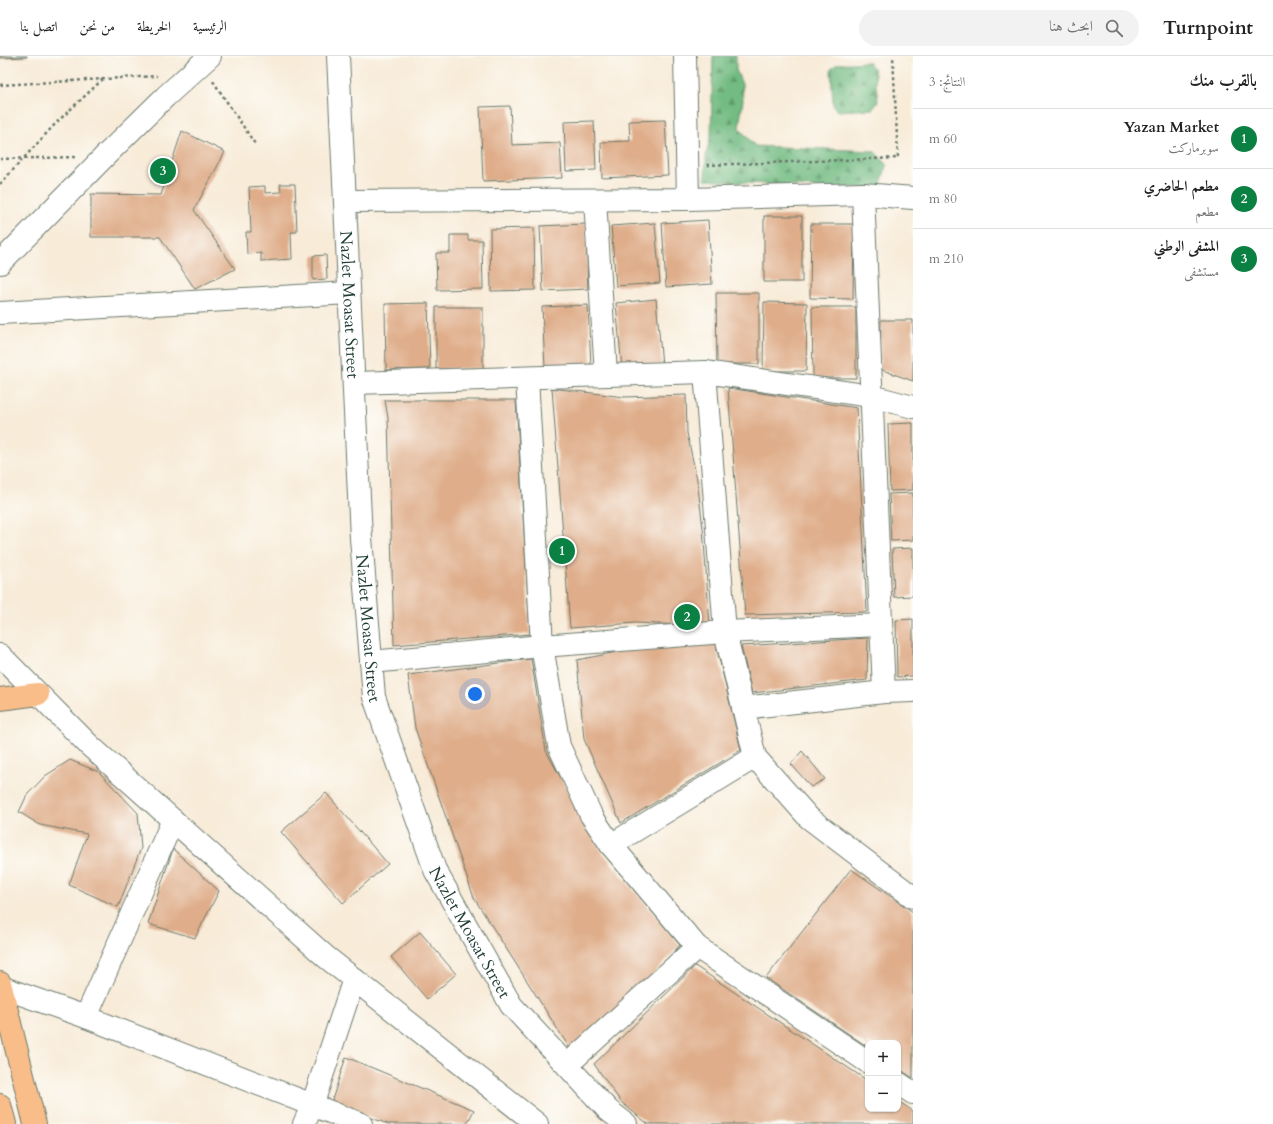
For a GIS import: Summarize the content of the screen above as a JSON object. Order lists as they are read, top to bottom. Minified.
{"streets":{"street":["Nazlet Moasat Street"]},"page":{"header":"Turnpoint","search":"ابحث هنا","nav":["الرئيسية","الخريطة","من نحن","اتصل بنا"],"heading":["بالقرب منك","النتائج: 3"],"list":[{"mark":"1","name":"Yazan Market","note":"سوبرماركت","value":"60 m"},{"mark":"2","name":"مطعم الحاضري","note":"مطعم","value":"80 m"},{"mark":"3","name":"المشفى الوطني","note":"مستشفى","value":"210 m"}],"pins":["3","1","2"],"map_buttons":["+","−"]}}
